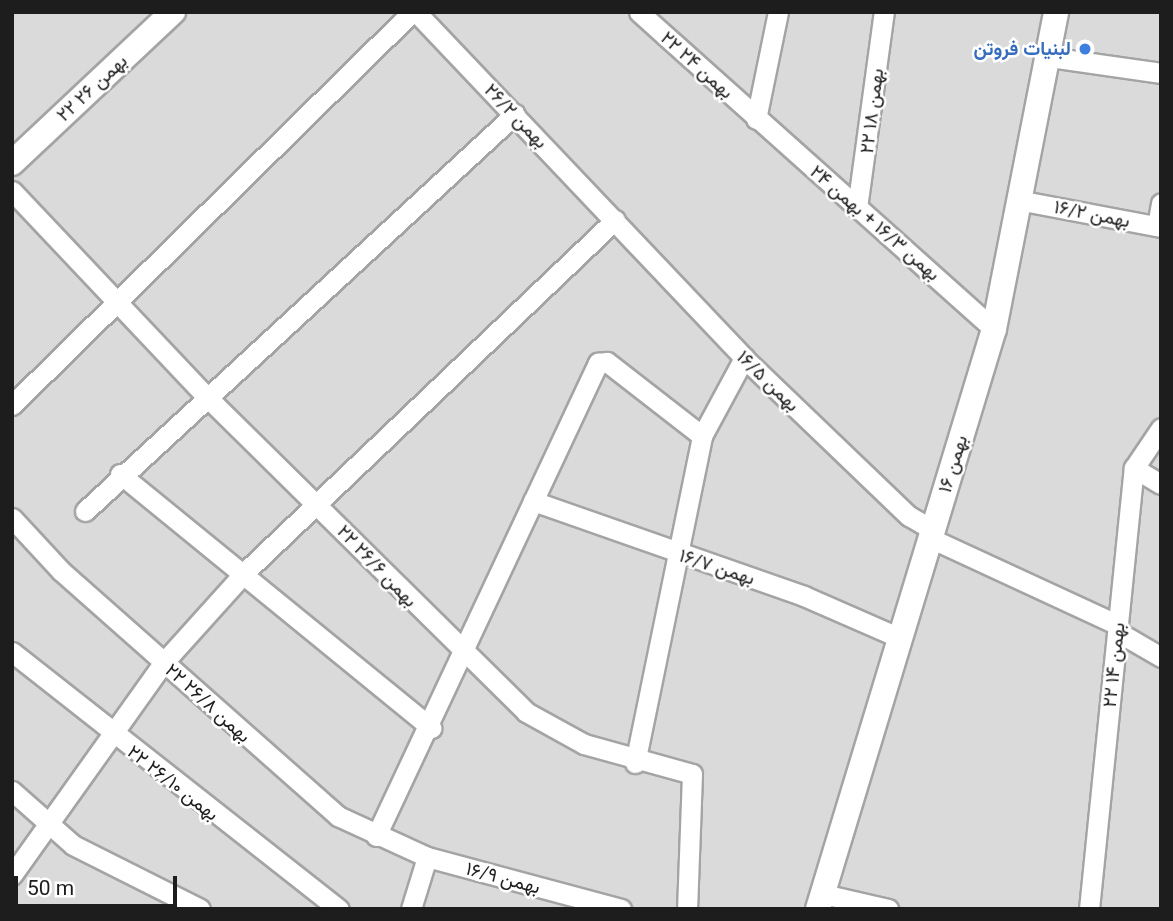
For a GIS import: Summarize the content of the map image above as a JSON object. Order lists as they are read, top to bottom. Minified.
{"streets":{"street":["۲۲ بهمن ۲۴","۲۲ بهمن ۲۶","۲۲ بهمن ۱۸","بهمن ۲۶/۲","بهمن ۱۶/۲","بهمن ۱۶/۳ + بهمن ۲۴","بهمن ۱۶/۵","بهمن ۱۶","۲۲ بهمن ۲۶/۶","بهمن ۱۶/۷","۲۲ بهمن ۱۴","۲۲ بهمن ۲۶/۸","۲۲ بهمن ۲۶/۱۰","بهمن ۱۶/۹"]},"crossings":[["۲۲ بهمن ۲۴","بهمن ۱۶/۳ + بهمن ۲۴"],["۲۲ بهمن ۱۸","بهمن ۱۶/۳ + بهمن ۲۴"],["بهمن ۲۶/۲","بهمن ۱۶/۵"],["بهمن ۱۶/۲","بهمن ۱۶"],["بهمن ۱۶/۳ + بهمن ۲۴","بهمن ۱۶"],["بهمن ۱۶/۵","بهمن ۱۶"],["بهمن ۱۶/۵","۲۲ بهمن ۱۴"],["بهمن ۱۶","بهمن ۱۶/۷"],["۲۲ بهمن ۲۶/۸","بهمن ۱۶/۹"]],"places":["لبنیات فروتن"],"scale_bar":"50 m"}
